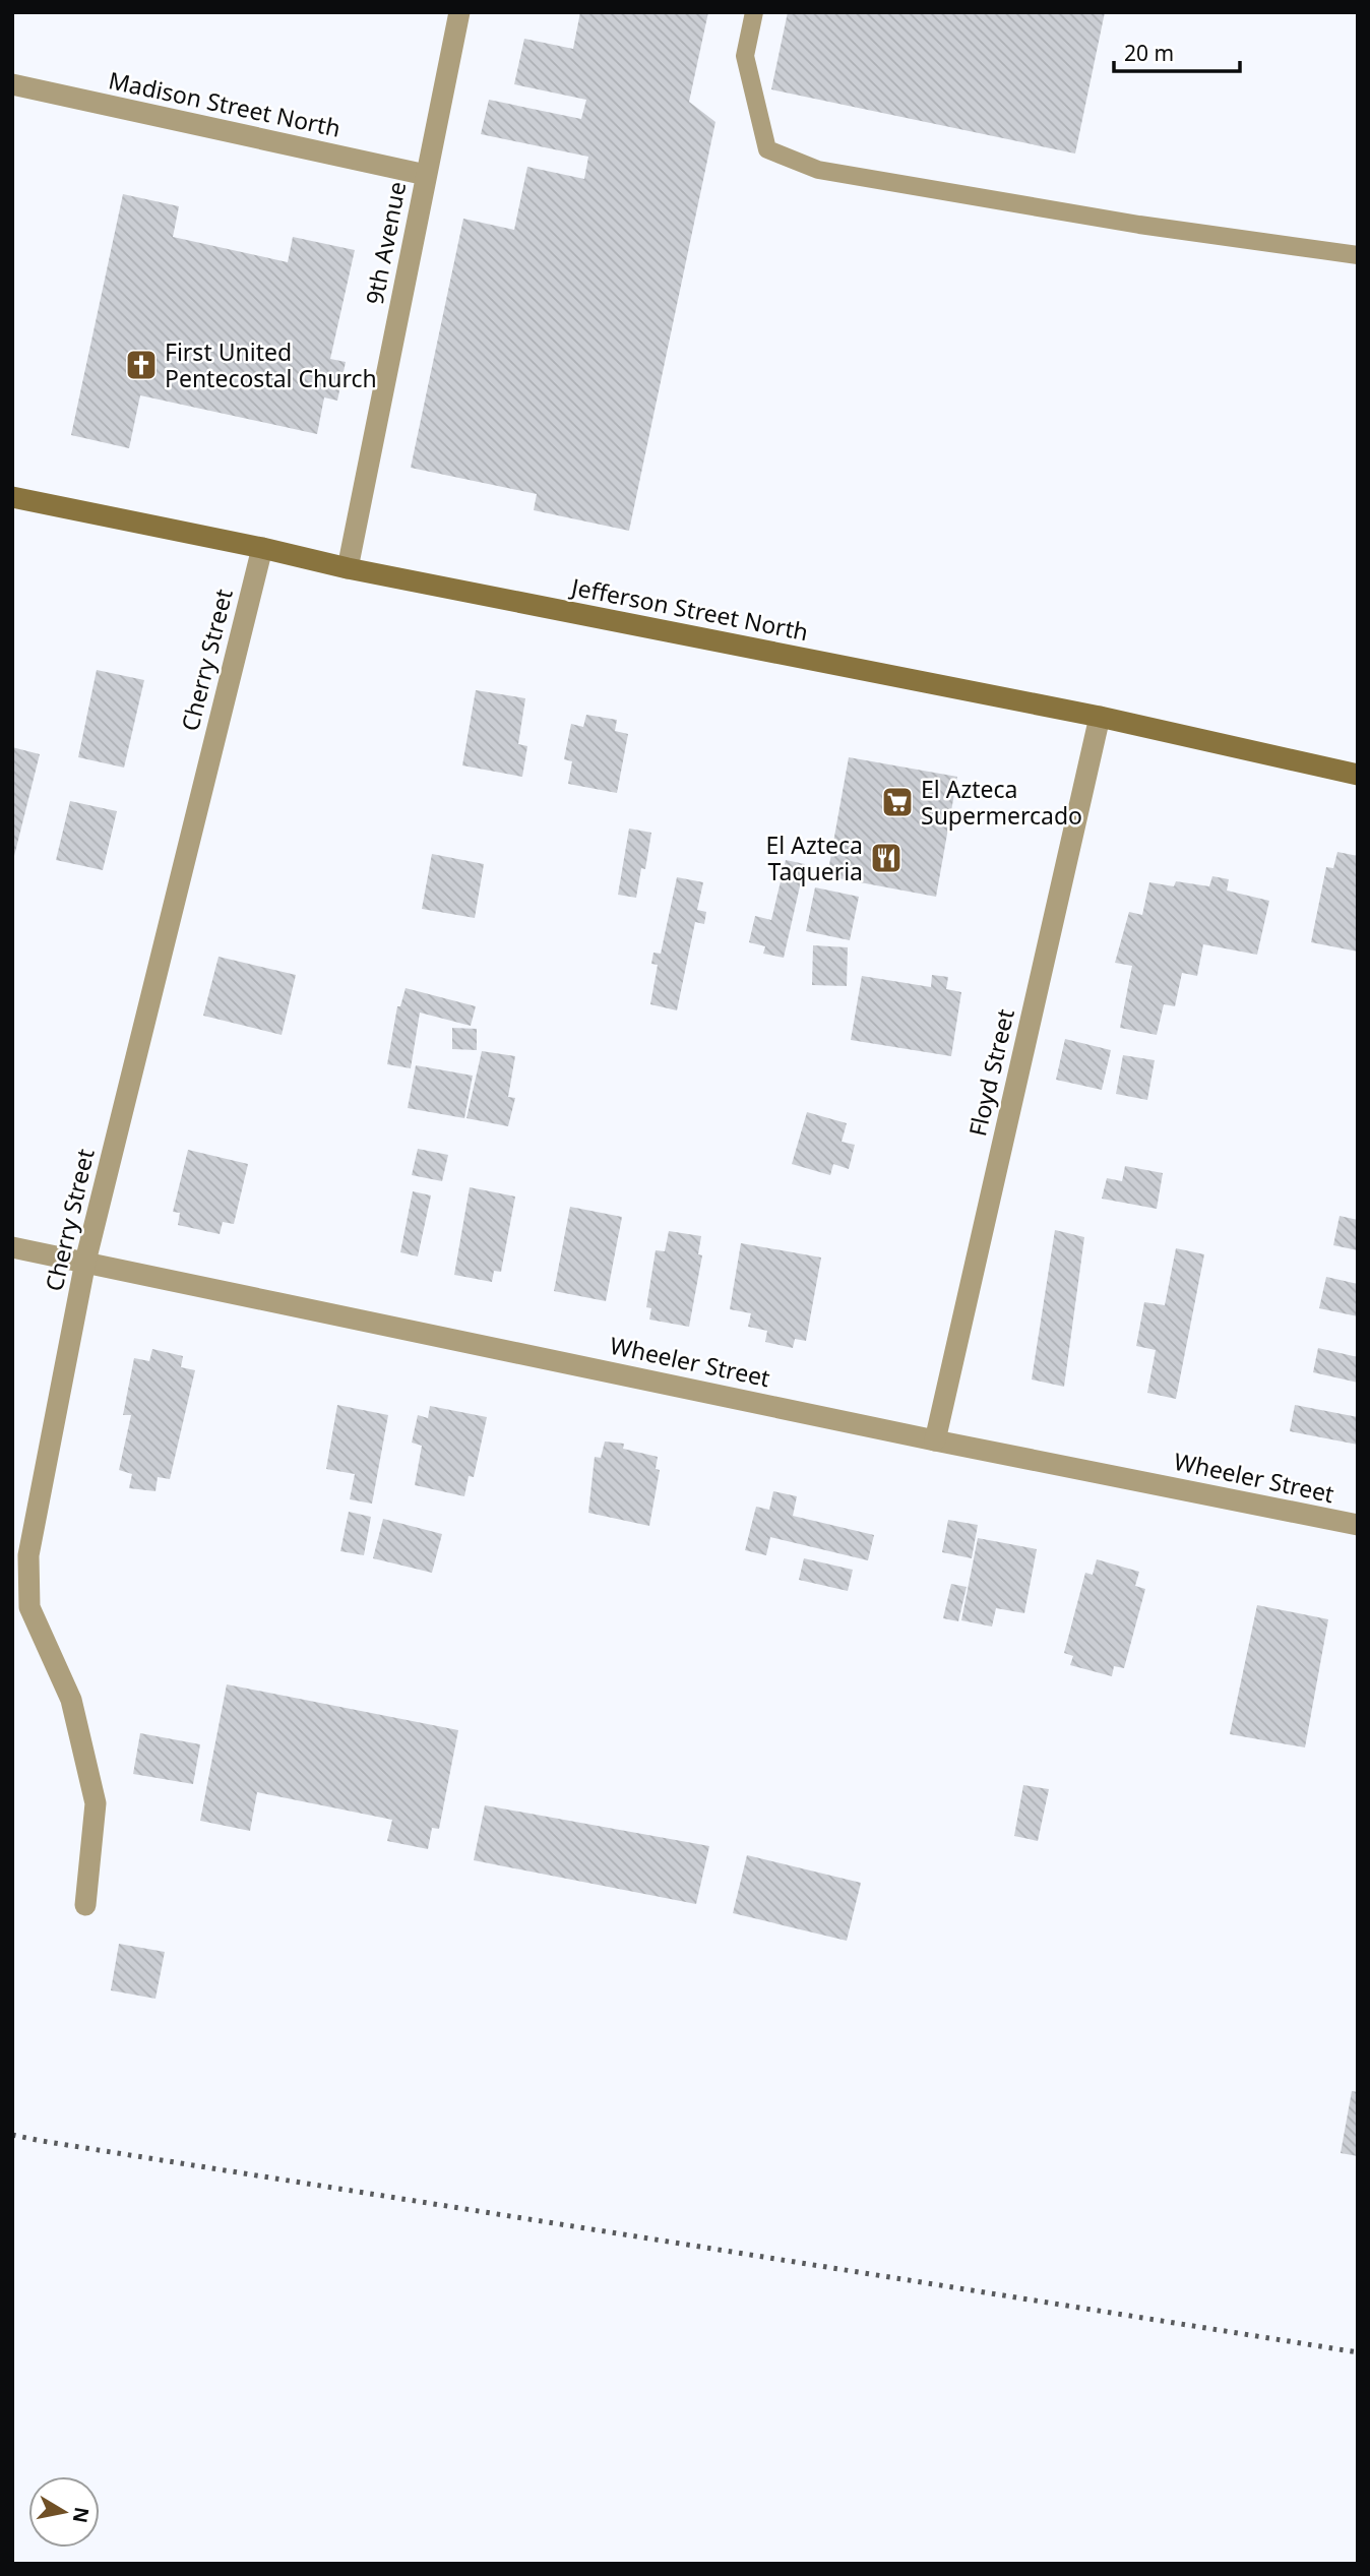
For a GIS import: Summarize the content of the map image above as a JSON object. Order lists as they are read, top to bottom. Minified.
{"streets":{"main road":["Jefferson Street North"],"street":["Madison Street North","9th Avenue","Cherry Street","Floyd Street","Wheeler Street"]},"crossings":[["Madison Street North","9th Avenue"],["9th Avenue","Jefferson Street North"],["Jefferson Street North","Cherry Street"],["Jefferson Street North","Floyd Street"],["Cherry Street","Wheeler Street"],["Floyd Street","Wheeler Street"]],"places":{"church":["First United Pentecostal Church"],"supermarket":["El Azteca Supermercado"],"restaurant":["El Azteca Taqueria"]},"scale_bar":"20 m","north":"right"}
